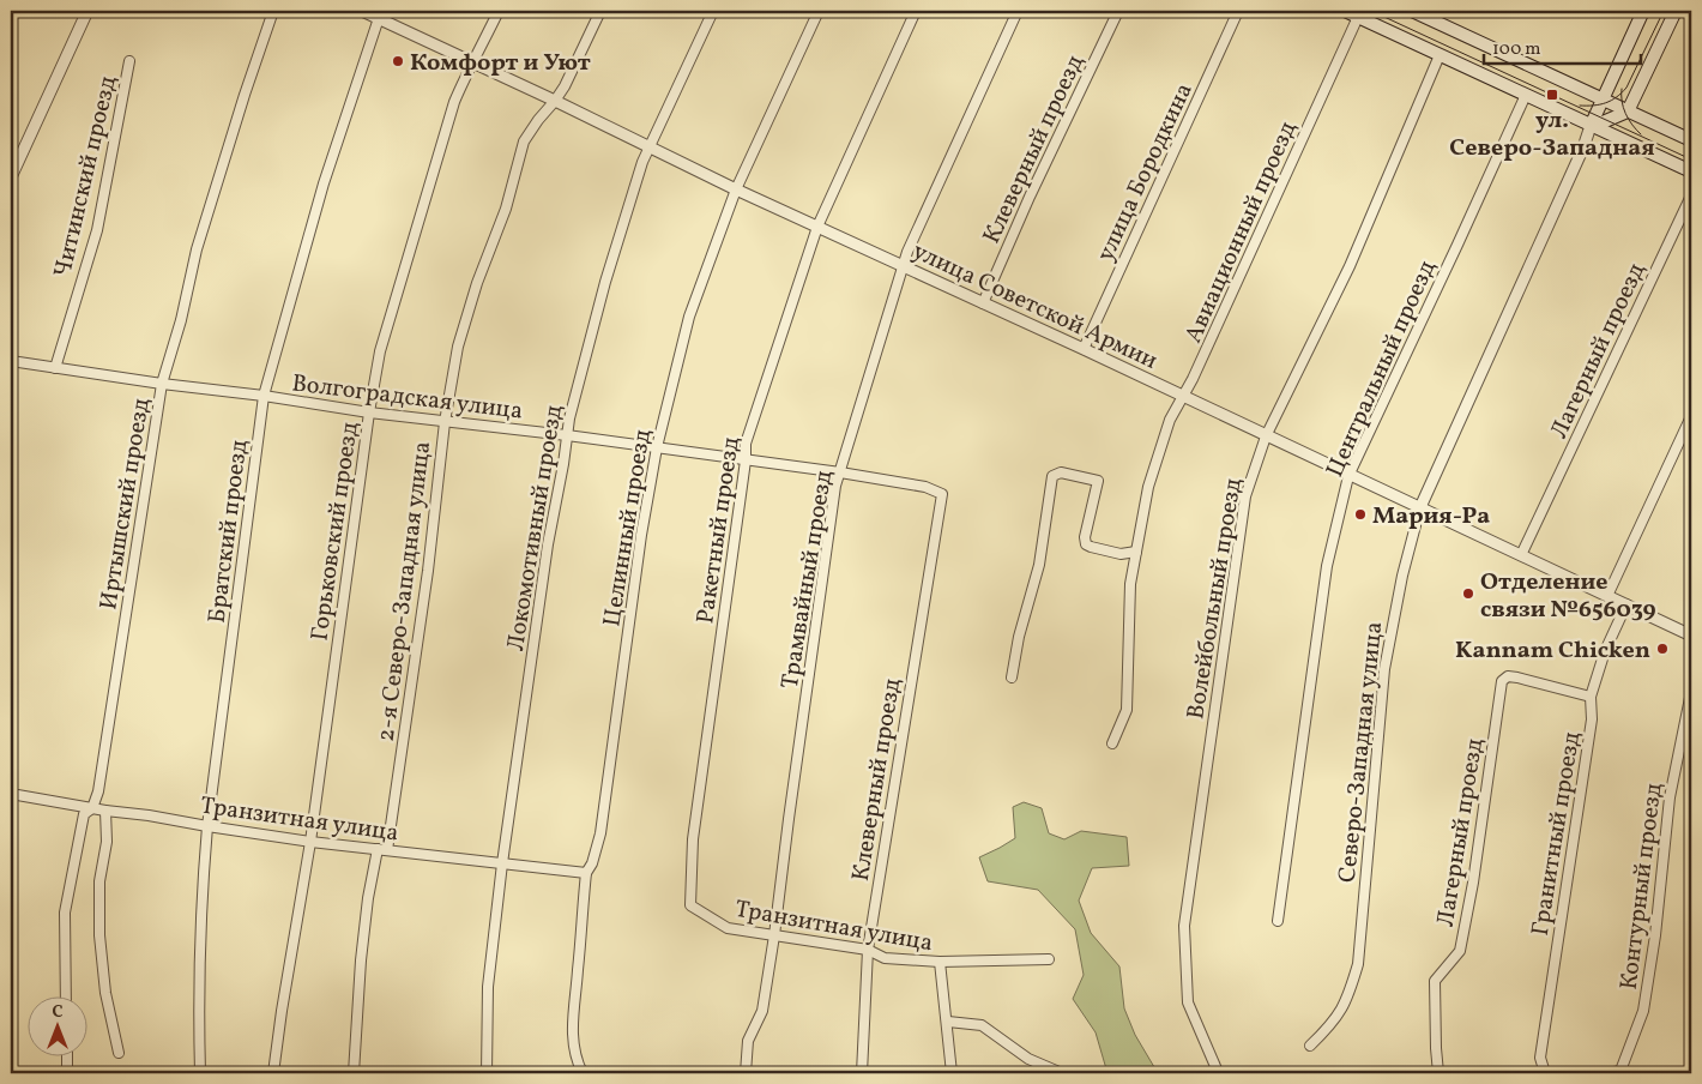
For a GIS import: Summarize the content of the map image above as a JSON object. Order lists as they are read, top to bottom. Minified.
{"streets":{"main road":["Северо-Западная улица"],"street":["Клеверный проезд","улица Бородкина","Читинский проезд","Авиационный проезд","улица Советской Армии","Лагерный проезд","Центральный проезд","Волгоградская улица","Иртышский проезд","Локомотивный проезд","Целинный проезд","Ракетный проезд","Братский проезд","Горьковский проезд","Трамвайный проезд","2-я Северо-Западная улица","Волейбольный проезд","Транзитная улица","Гранитный проезд","Контурный проезд"]},"crossings":[["Клеверный проезд","улица Советской Армии"],["Клеверный проезд","Волгоградская улица"],["Клеверный проезд","Транзитная улица"],["улица Бородкина","улица Советской Армии"],["Читинский проезд","Волгоградская улица"],["Авиационный проезд","улица Советской Армии"],["улица Советской Армии","Лагерный проезд"],["улица Советской Армии","Центральный проезд"],["улица Советской Армии","Локомотивный проезд"],["улица Советской Армии","Целинный проезд"],["улица Советской Армии","Ракетный проезд"],["улица Советской Армии","Братский проезд"],["улица Советской Армии","Горьковский проезд"],["улица Советской Армии","Трамвайный проезд"],["улица Советской Армии","2-я Северо-Западная улица"],["улица Советской Армии","Волейбольный проезд"],["улица Советской Армии","Северо-Западная улица"],["улица Советской Армии","Гранитный проезд"],["Лагерный проезд","Гранитный проезд"],["Волгоградская улица","Иртышский проезд"],["Волгоградская улица","Локомотивный проезд"],["Волгоградская улица","Целинный проезд"],["Волгоградская улица","Ракетный проезд"],["Волгоградская улица","Братский проезд"],["Волгоградская улица","Горьковский проезд"],["Волгоградская улица","Трамвайный проезд"],["Волгоградская улица","2-я Северо-Западная улица"],["Иртышский проезд","Транзитная улица"],["Локомотивный проезд","Транзитная улица"],["Целинный проезд","Транзитная улица"],["Ракетный проезд","Транзитная улица"],["Братский проезд","Транзитная улица"],["Горьковский проезд","Транзитная улица"],["Трамвайный проезд","Транзитная улица"],["2-я Северо-Западная улица","Транзитная улица"]],"places":{"other":["Комфорт и Уют","Мария-Ра","Отделение связи №656039","Kannam Chicken"],"transit":["ул. Северо-Западная"]},"scale_bar":"100 m","north":"top"}
